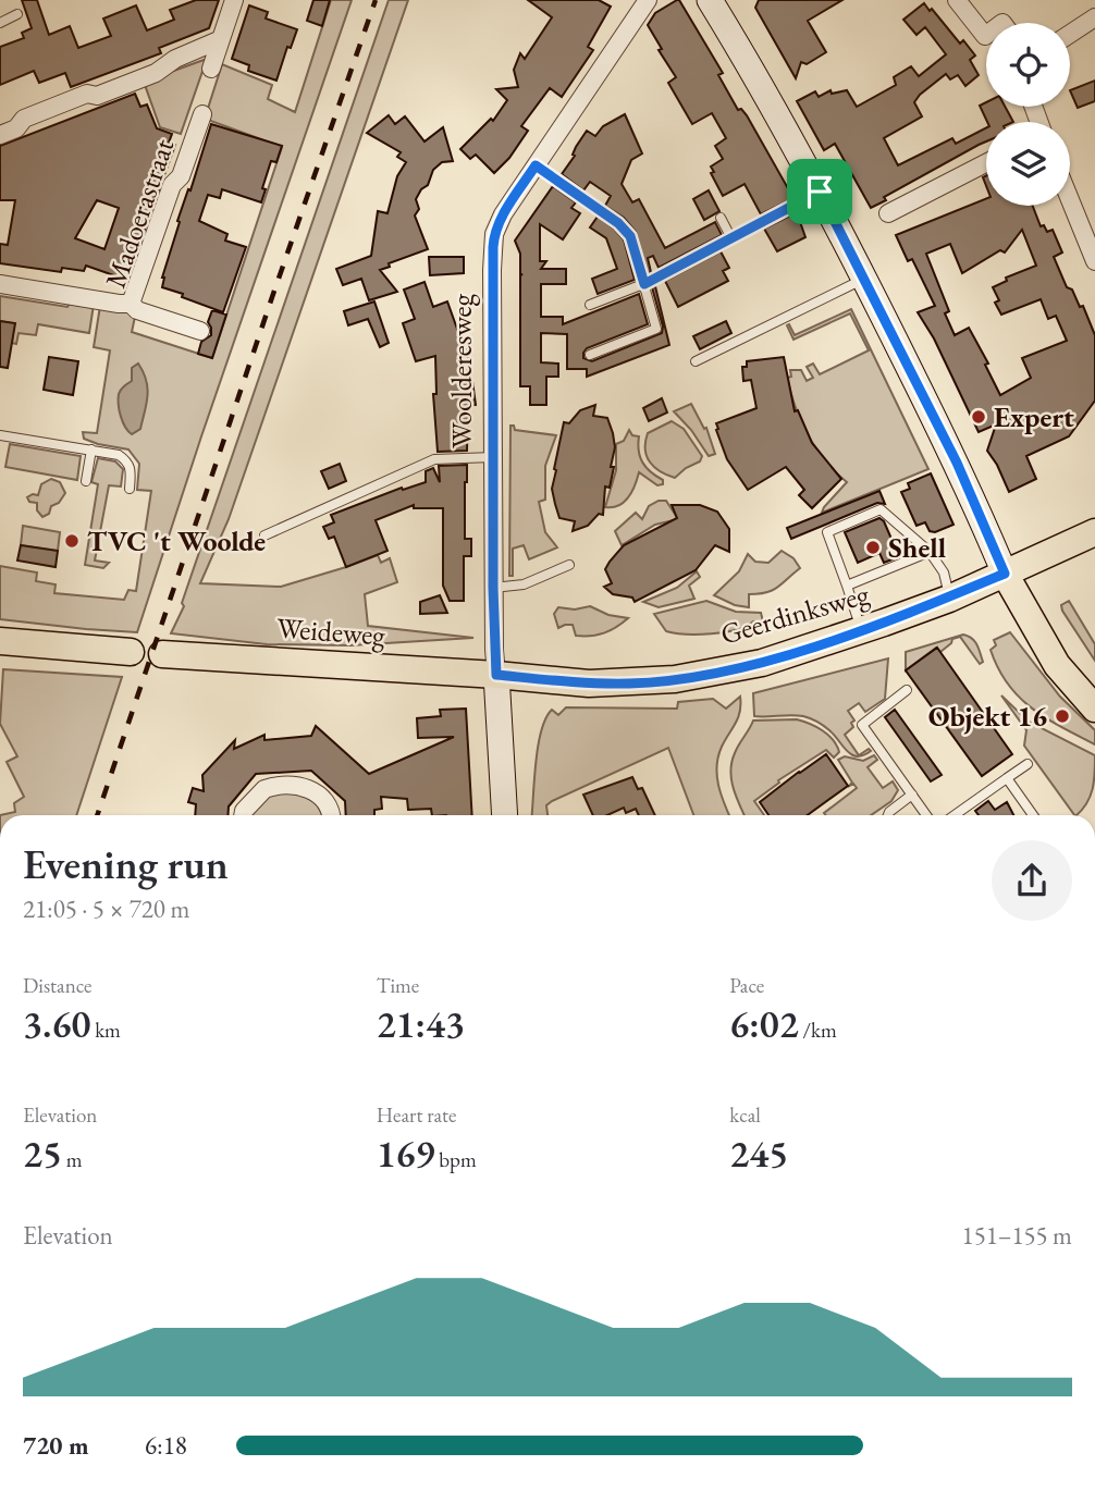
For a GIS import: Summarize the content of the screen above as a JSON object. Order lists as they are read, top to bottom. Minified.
{"streets":{"main road":["Woolderesweg","Geerdinksweg","Weideweg"],"street":["Madoerastraat"]},"crossings":[["Woolderesweg","Geerdinksweg"],["Woolderesweg","Weideweg"],["Geerdinksweg","Weideweg"]],"places":["Expert","TVC 't Woolde","Shell","Objekt 16"],"page":{"heading":["Evening run","21:05 · 5 × 720 m"],"stats":[["Distance","3.60 km"],["Time","21:43"],["Pace","6:02 /km"],["Elevation","25 m"],["Heart rate","169 bpm"],["kcal","245"]],"chart":["Elevation","151–155 m"],"list":[{"name":"720 m","note":"6:18"}]}}
